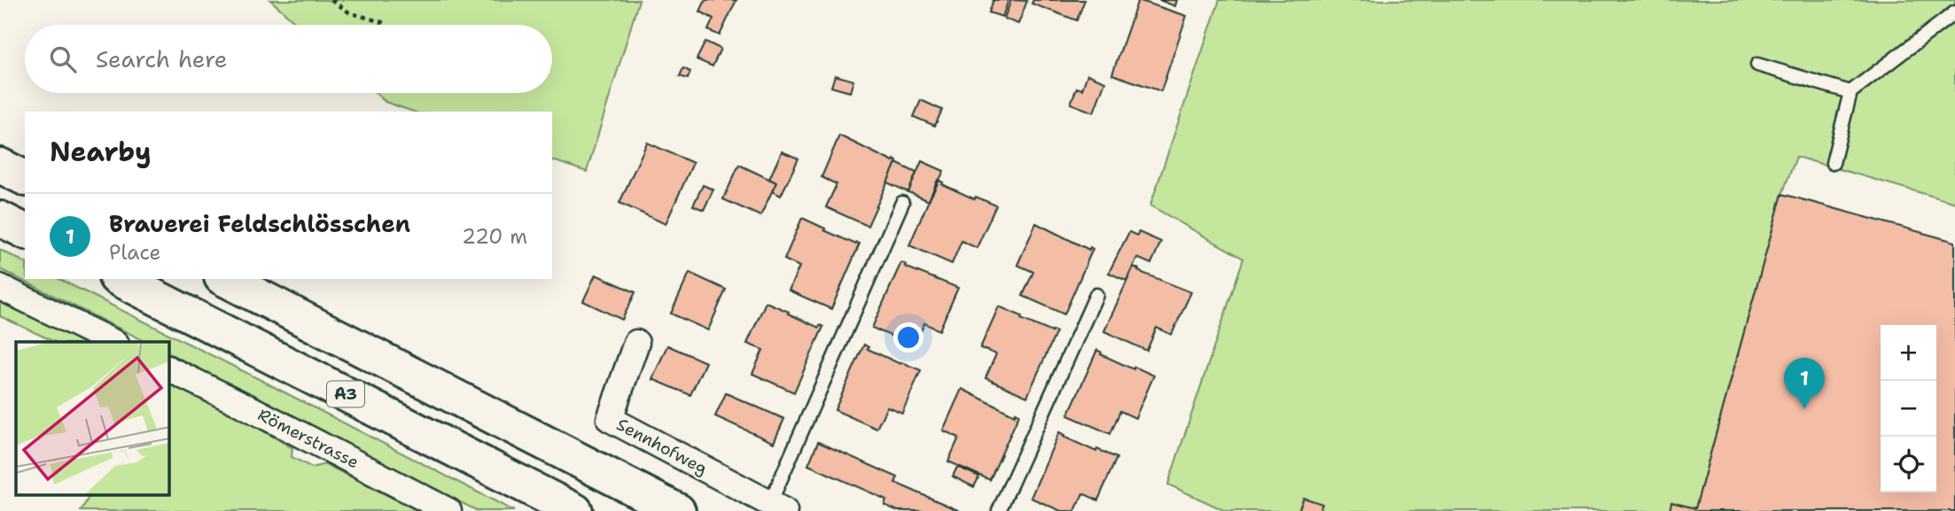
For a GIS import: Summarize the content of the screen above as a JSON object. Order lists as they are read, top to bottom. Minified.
{"streets":{"highway":["A3"],"street":["Römerstrasse","Sennhofweg"]},"page":{"search":"Search here","heading":"Nearby","list":[{"mark":"1","name":"Brauerei Feldschlösschen","note":"Place","value":"220 m"}],"map_buttons":["+","−"],"pins":"1"}}
